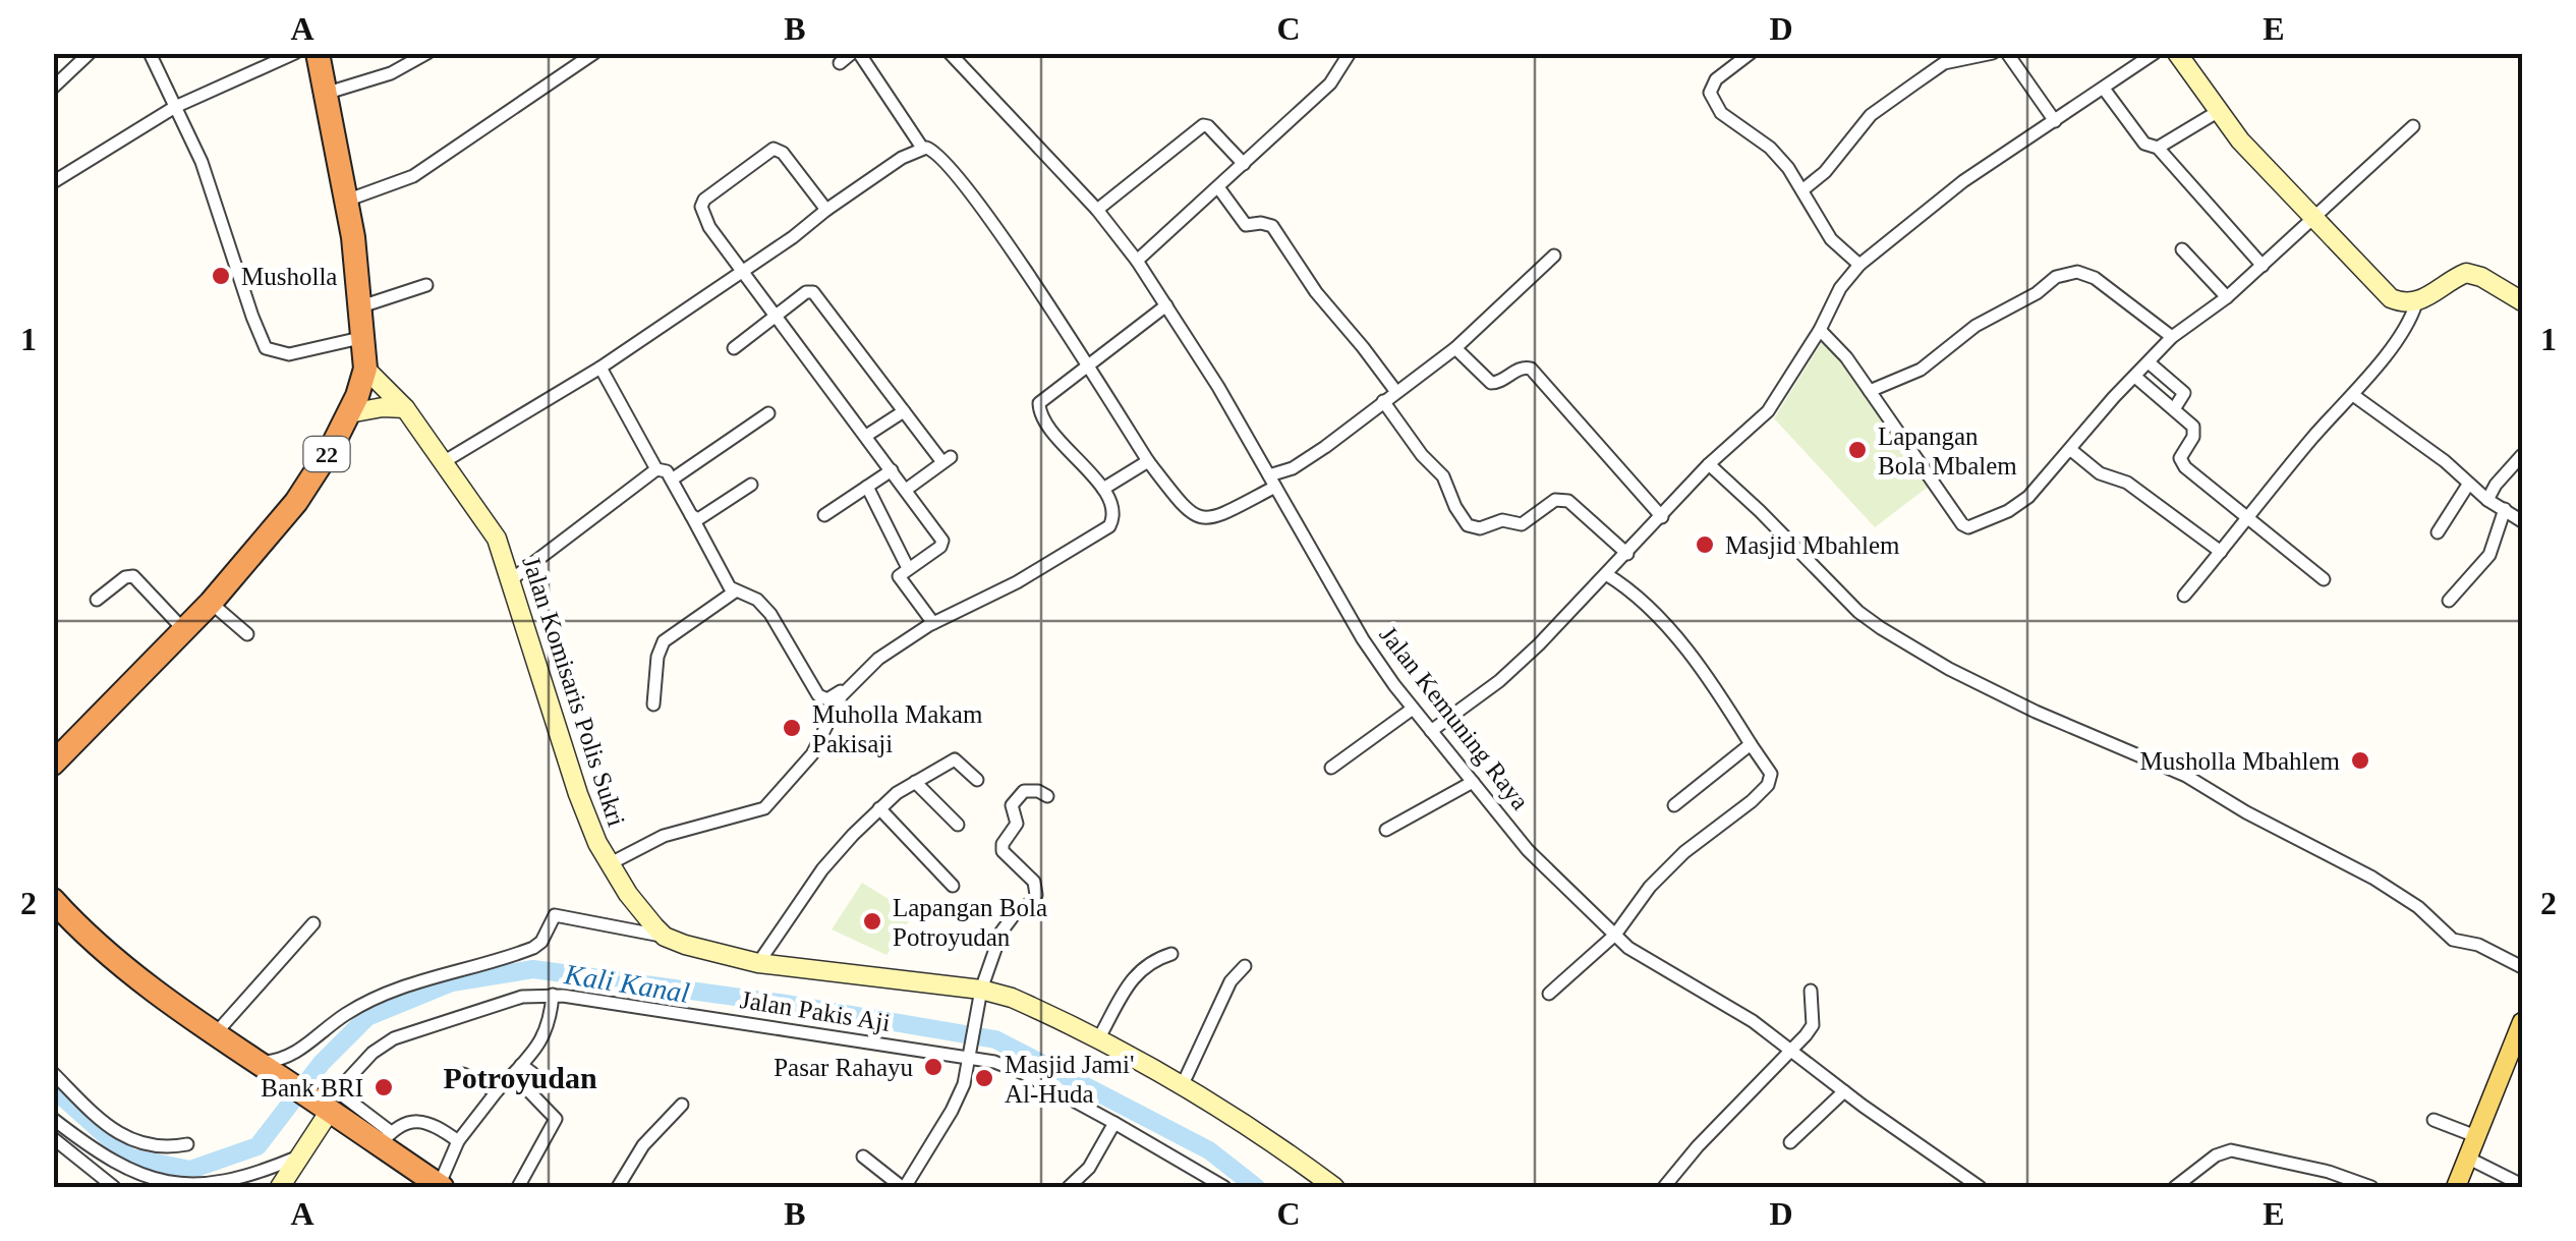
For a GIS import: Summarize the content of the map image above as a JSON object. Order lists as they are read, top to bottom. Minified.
{"streets":{"highway":["22"],"main road":["Jalan Komisaris Polis Sukri"],"street":["Jalan Kemuning Raya","Jalan Pakis Aji"]},"crossings":[["22","Jalan Komisaris Polis Sukri"]],"districts":["Potroyudan"],"water":["Kali Kanal"],"places":["Musholla","Lapangan Bola Mbalem","Masjid Mbahlem","Muholla Makam Pakisaji","Musholla Mbahlem","Lapangan Bola Potroyudan","Pasar Rahayu","Masjid Jami' Al-Huda","Bank BRI"],"grid":{"columns":["A","B","C","D","E"],"rows":["1","2"]}}
